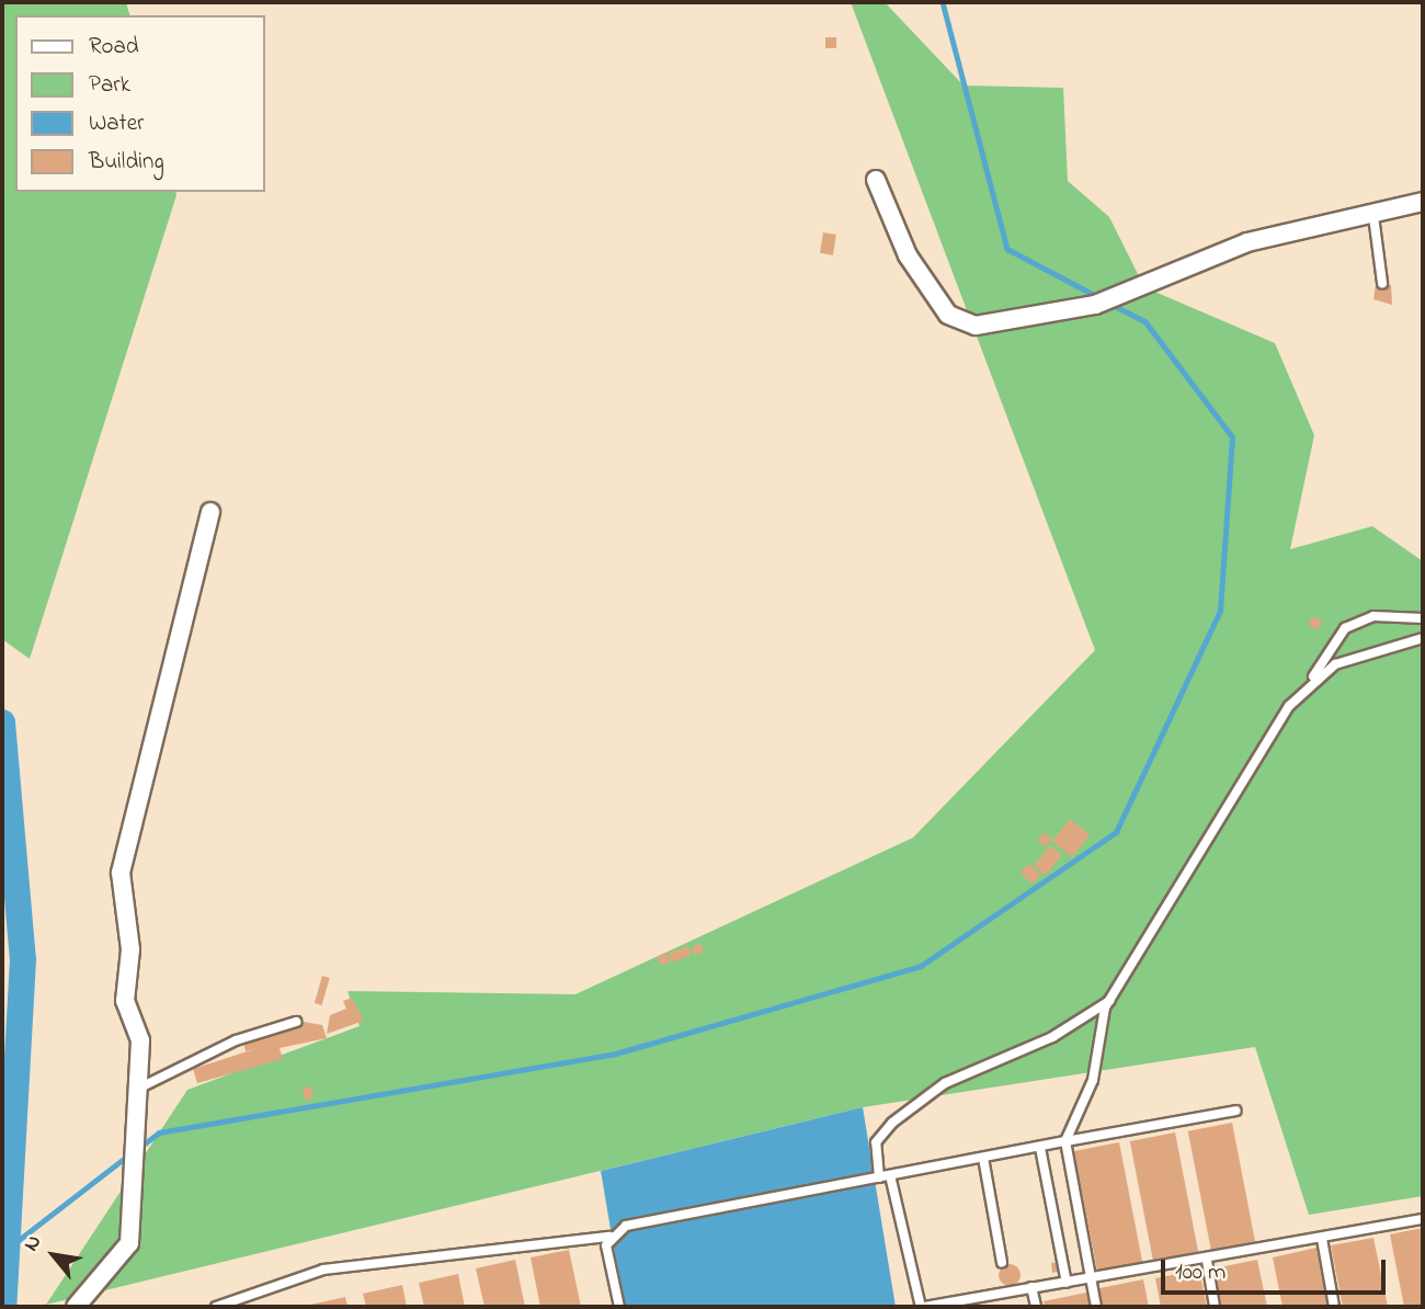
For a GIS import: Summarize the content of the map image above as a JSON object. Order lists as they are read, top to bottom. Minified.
{"legend":["Road","Park","Water","Building"],"scale_bar":"100 m","north":"top left"}
